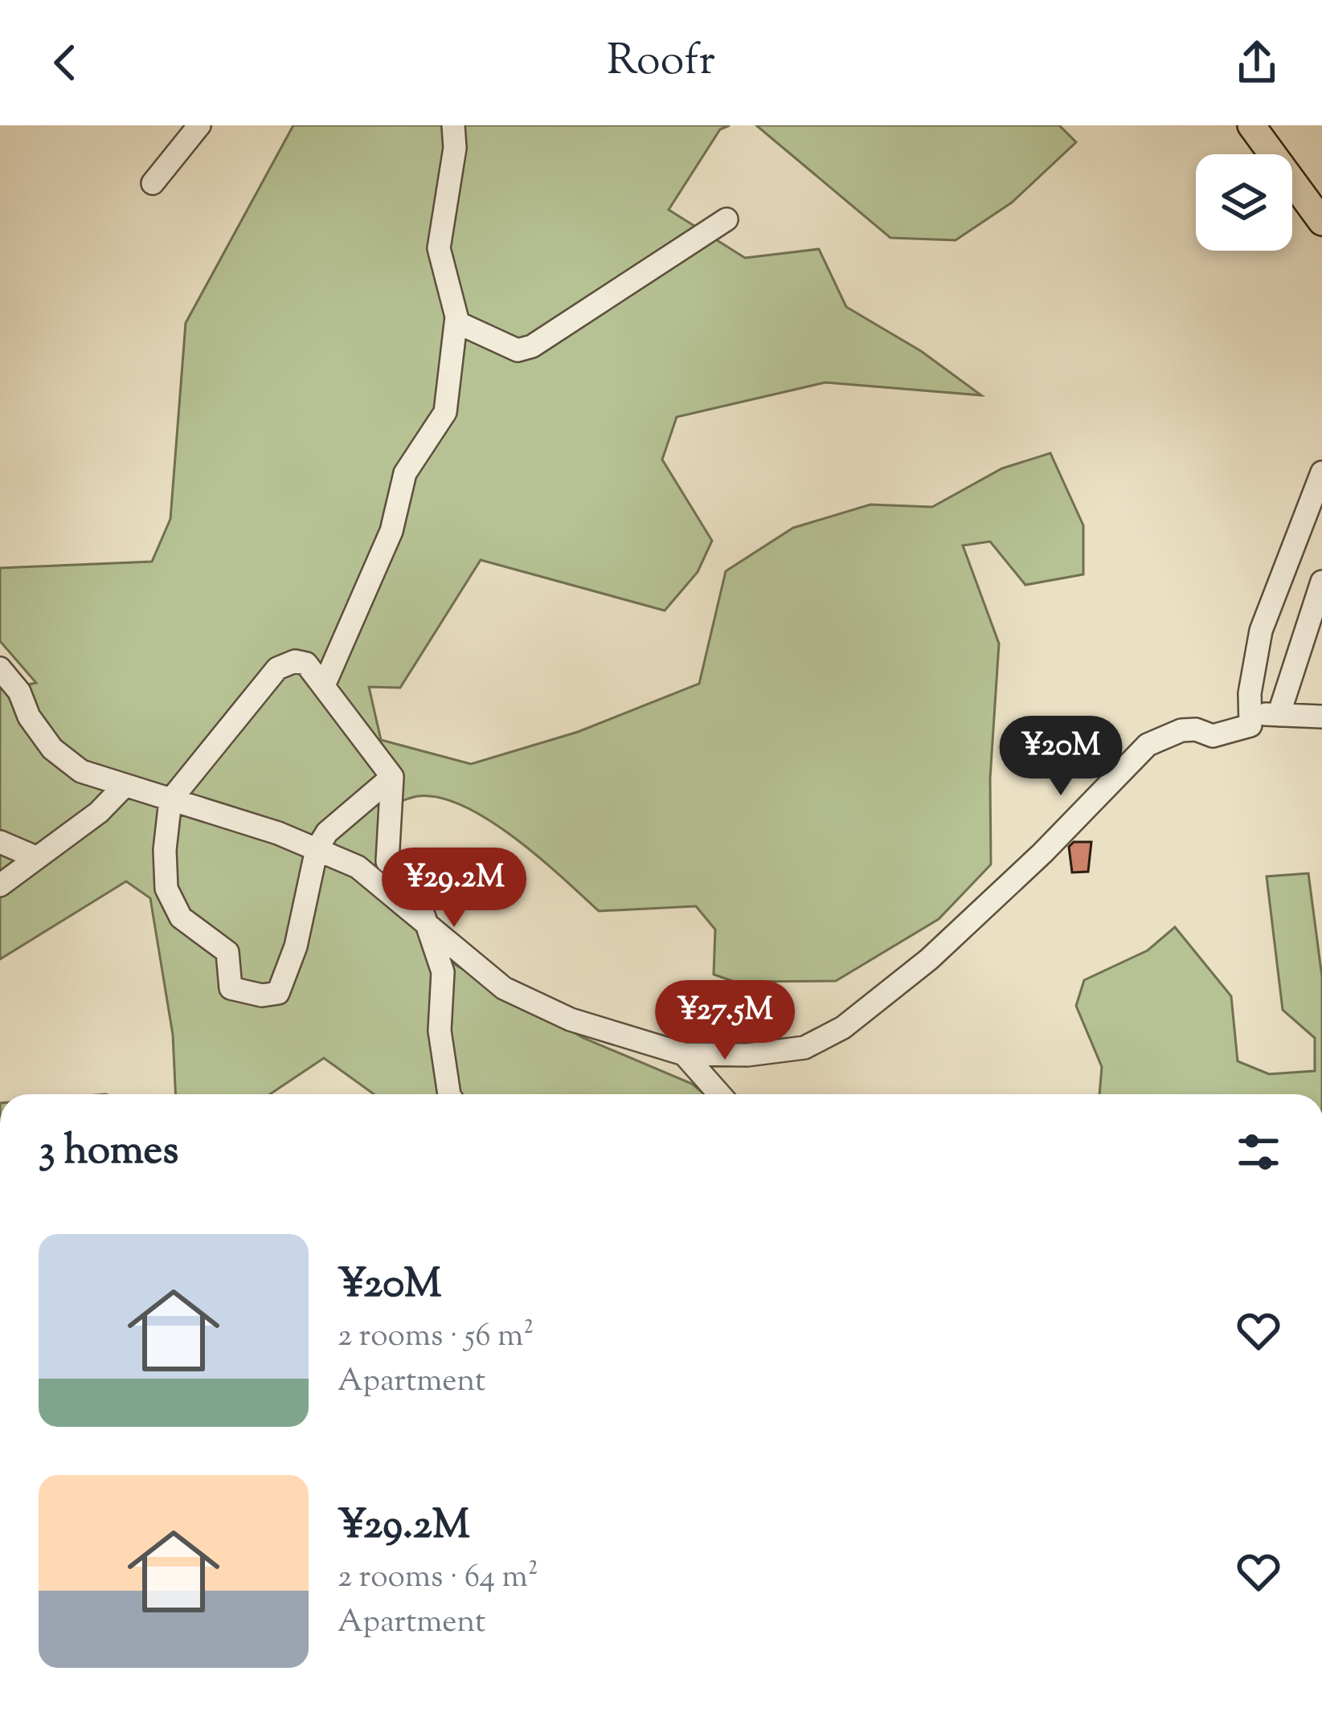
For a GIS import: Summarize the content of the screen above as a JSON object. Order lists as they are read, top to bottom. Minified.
{"page":{"header":"Roofr","price":["¥20M","¥29.2M","¥27.5M"],"heading":"3 homes","list":[{"name":"¥20M","note":"2 rooms · 56 m² · Apartment"},{"name":"¥29.2M","note":"2 rooms · 64 m² · Apartment"}]}}
